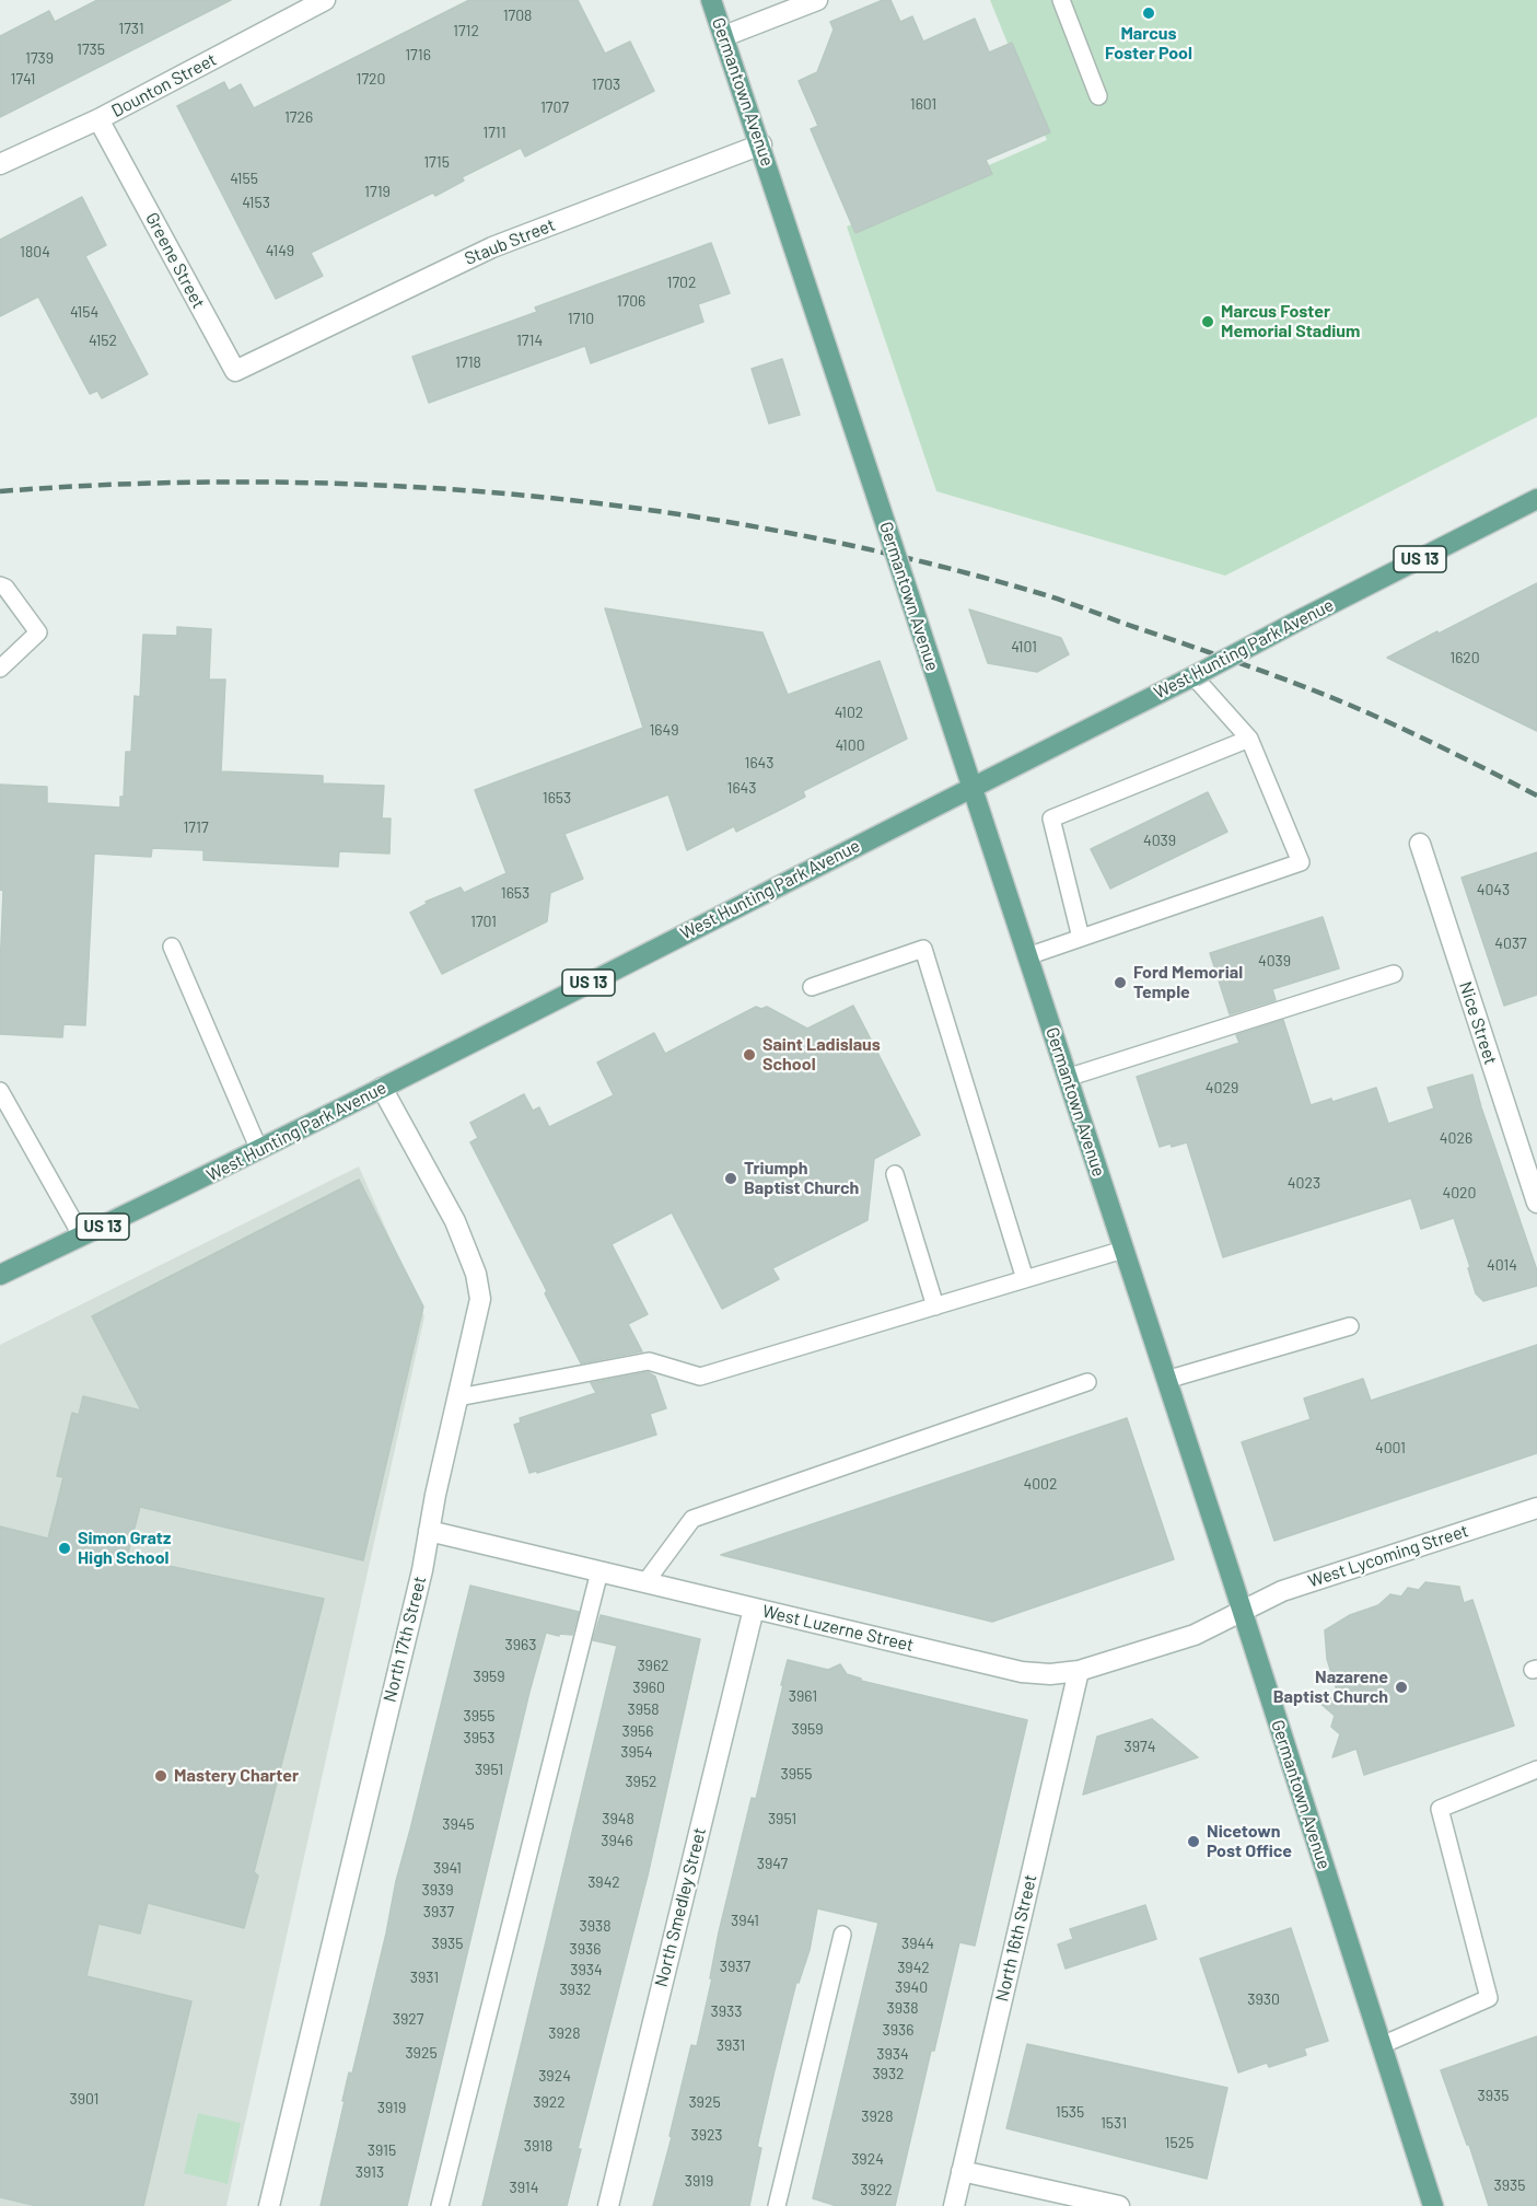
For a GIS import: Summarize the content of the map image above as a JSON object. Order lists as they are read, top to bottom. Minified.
{"streets":{"main road":["Germantown Avenue","US 13","West Hunting Park Avenue"],"street":["Dounton Street","Staub Street","Greene Street","Nice Street","West Lycoming Street","West Luzerne Street","North 17th Street","North Smedley Street","North 16th Street"]},"crossings":[["Dounton Street","Greene Street"],["Germantown Avenue","Staub Street"],["Germantown Avenue","West Hunting Park Avenue"],["Germantown Avenue","West Lycoming Street"],["Germantown Avenue","West Luzerne Street"],["Staub Street","Greene Street"],["West Hunting Park Avenue","North 17th Street"],["West Lycoming Street","West Luzerne Street"],["West Luzerne Street","North 17th Street"],["West Luzerne Street","North Smedley Street"],["West Luzerne Street","North 16th Street"]],"places":["Marcus Foster Pool","Marcus Foster Memorial Stadium","Ford Memorial Temple","Saint Ladislaus School","Triumph Baptist Church","Simon Gratz High School","Nazarene Baptist Church","Mastery Charter","Nicetown Post Office"],"house_numbers":["1708","1731","1712","1735","1716","1739","1741","1720","1703","1601","1707","1726","1711","1715","4155","1719","4153","4149","1804","1702","1706","4154","1710","4152","1714","1718","4101","1620","4102","1649","4100","1643","1643","1653","1717","4039","4043","1653","1701","4037","4039","4029","4026","4023","4020","4014","4001","4002","3963","3962","3959","3960","3961","3958","3955","3959","3956","3953","3974","3954","3951","3955","3952","3948","3951","3945","3946","3947","3941","3942","3939","3937","3941","3938","3935","3944","3936","3937","3942","3934","3931","3940","3932","3930","3938","3933","3927","3936","3928","3931","3925","3934","3932","3924","3935","3901","3922","3925","3919","1535","3928","1531","3923","1525","3918","3915","3924","3913","3919","3935","3914","3922"]}
